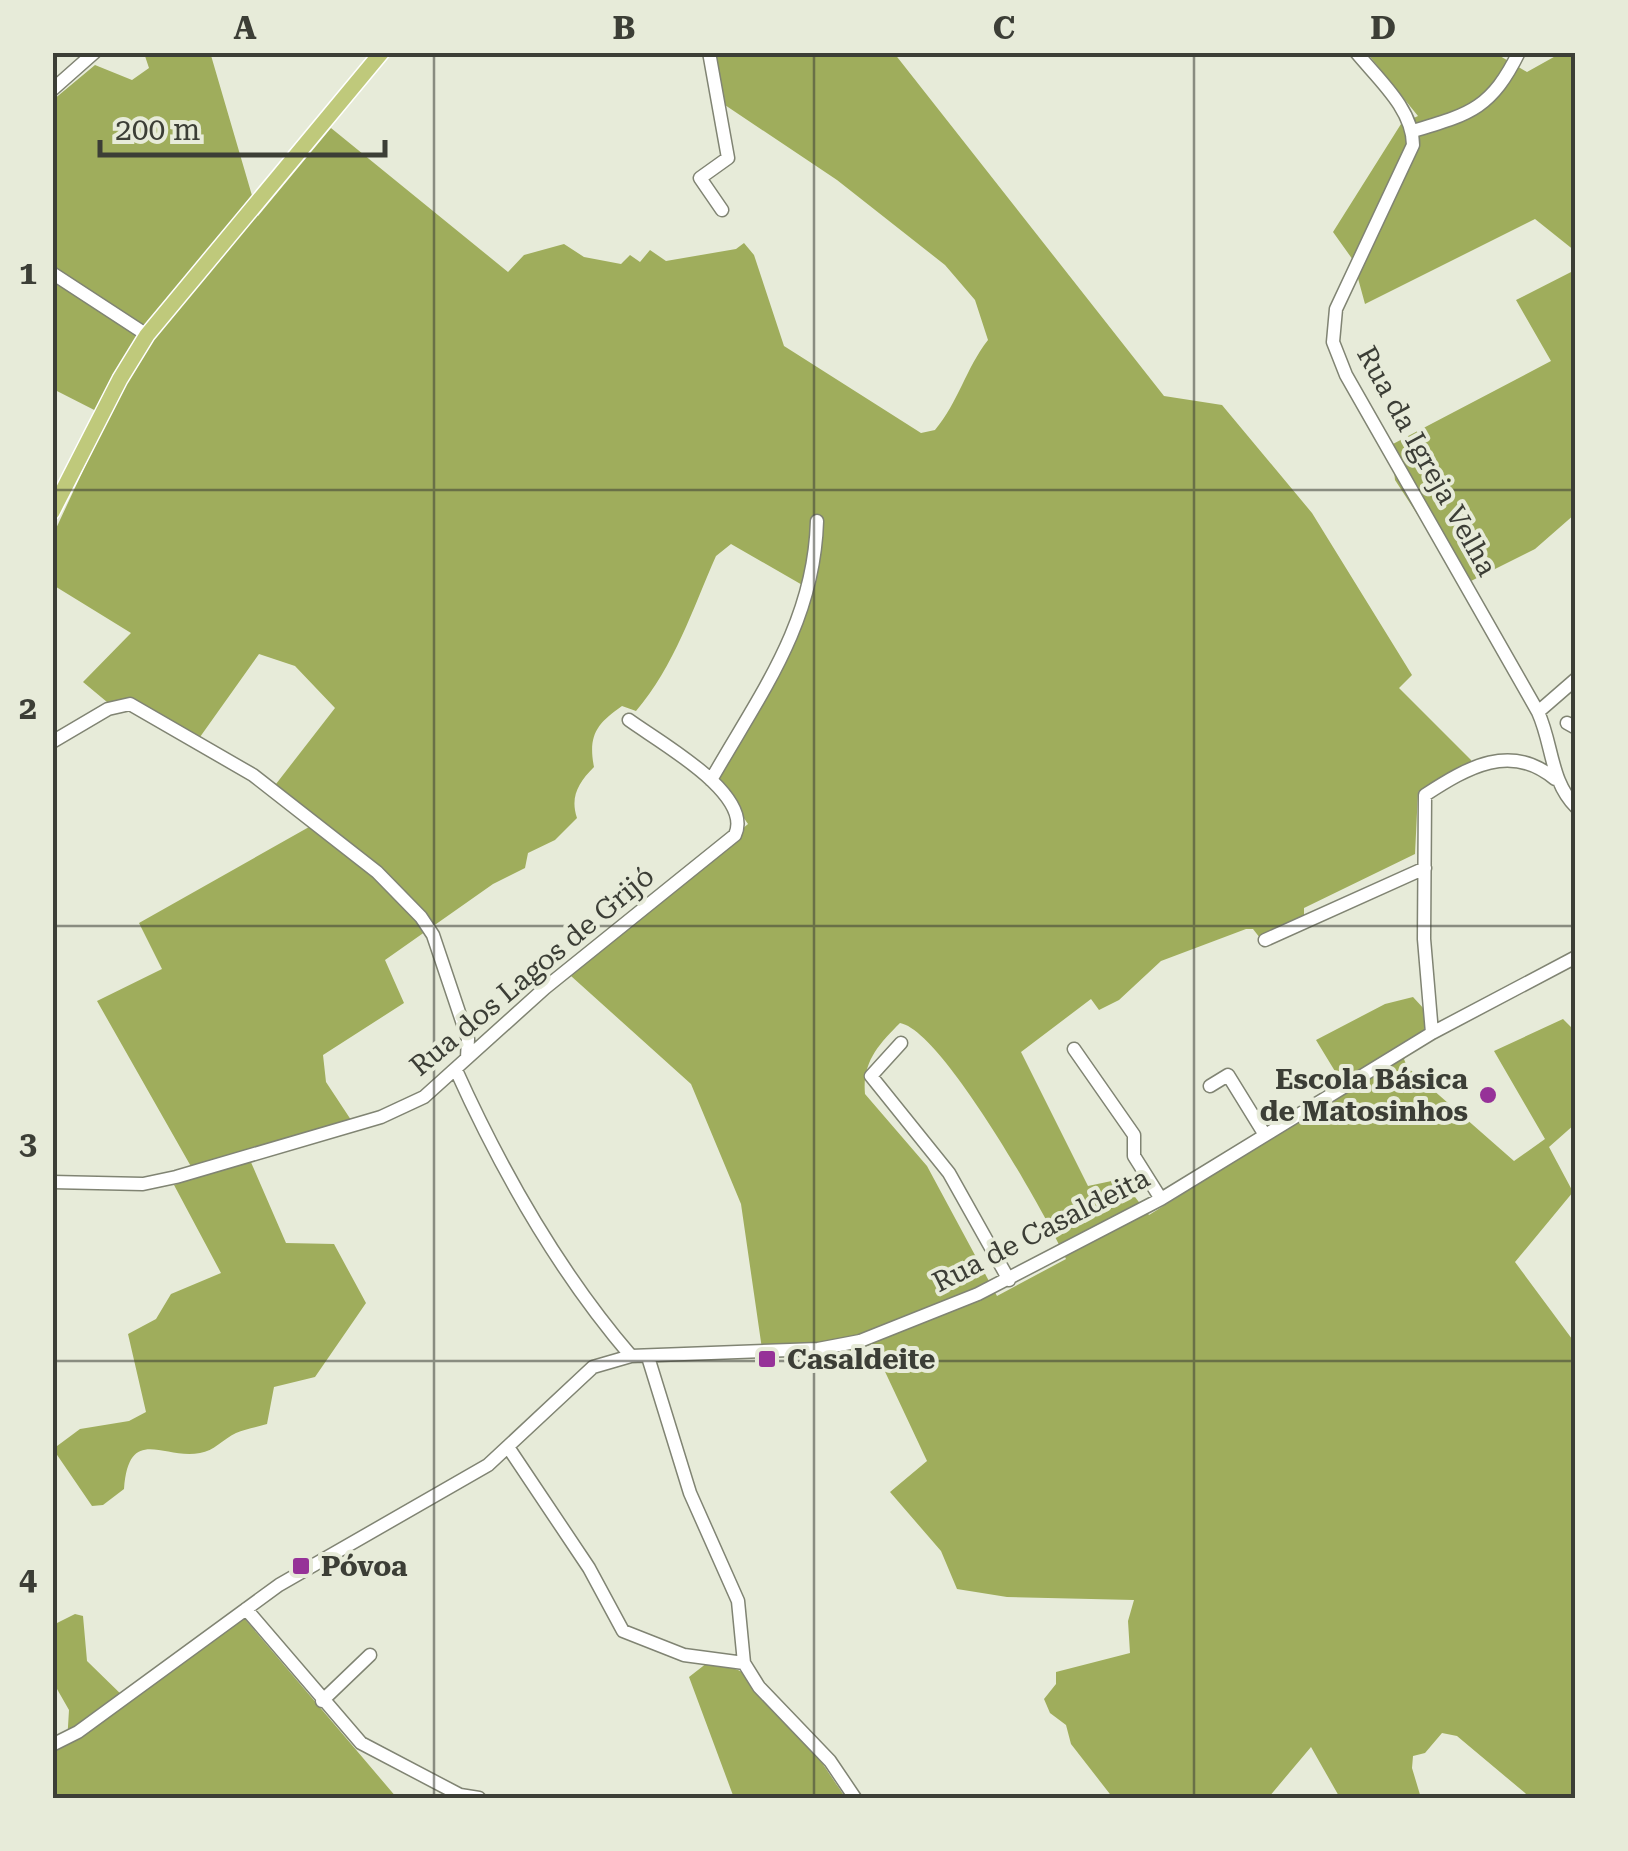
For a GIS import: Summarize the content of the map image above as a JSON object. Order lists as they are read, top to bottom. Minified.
{"streets":{"street":["Rua da Igreja Velha","Rua dos Lagos de Grijó","Rua de Casaldeita"]},"places":{"other":["Escola Básica de Matosinhos"],"transit":["Casaldeite","Póvoa"]},"scale_bar":"200 m","grid":{"columns":["A","B","C","D"],"rows":["1","2","3","4"]}}
